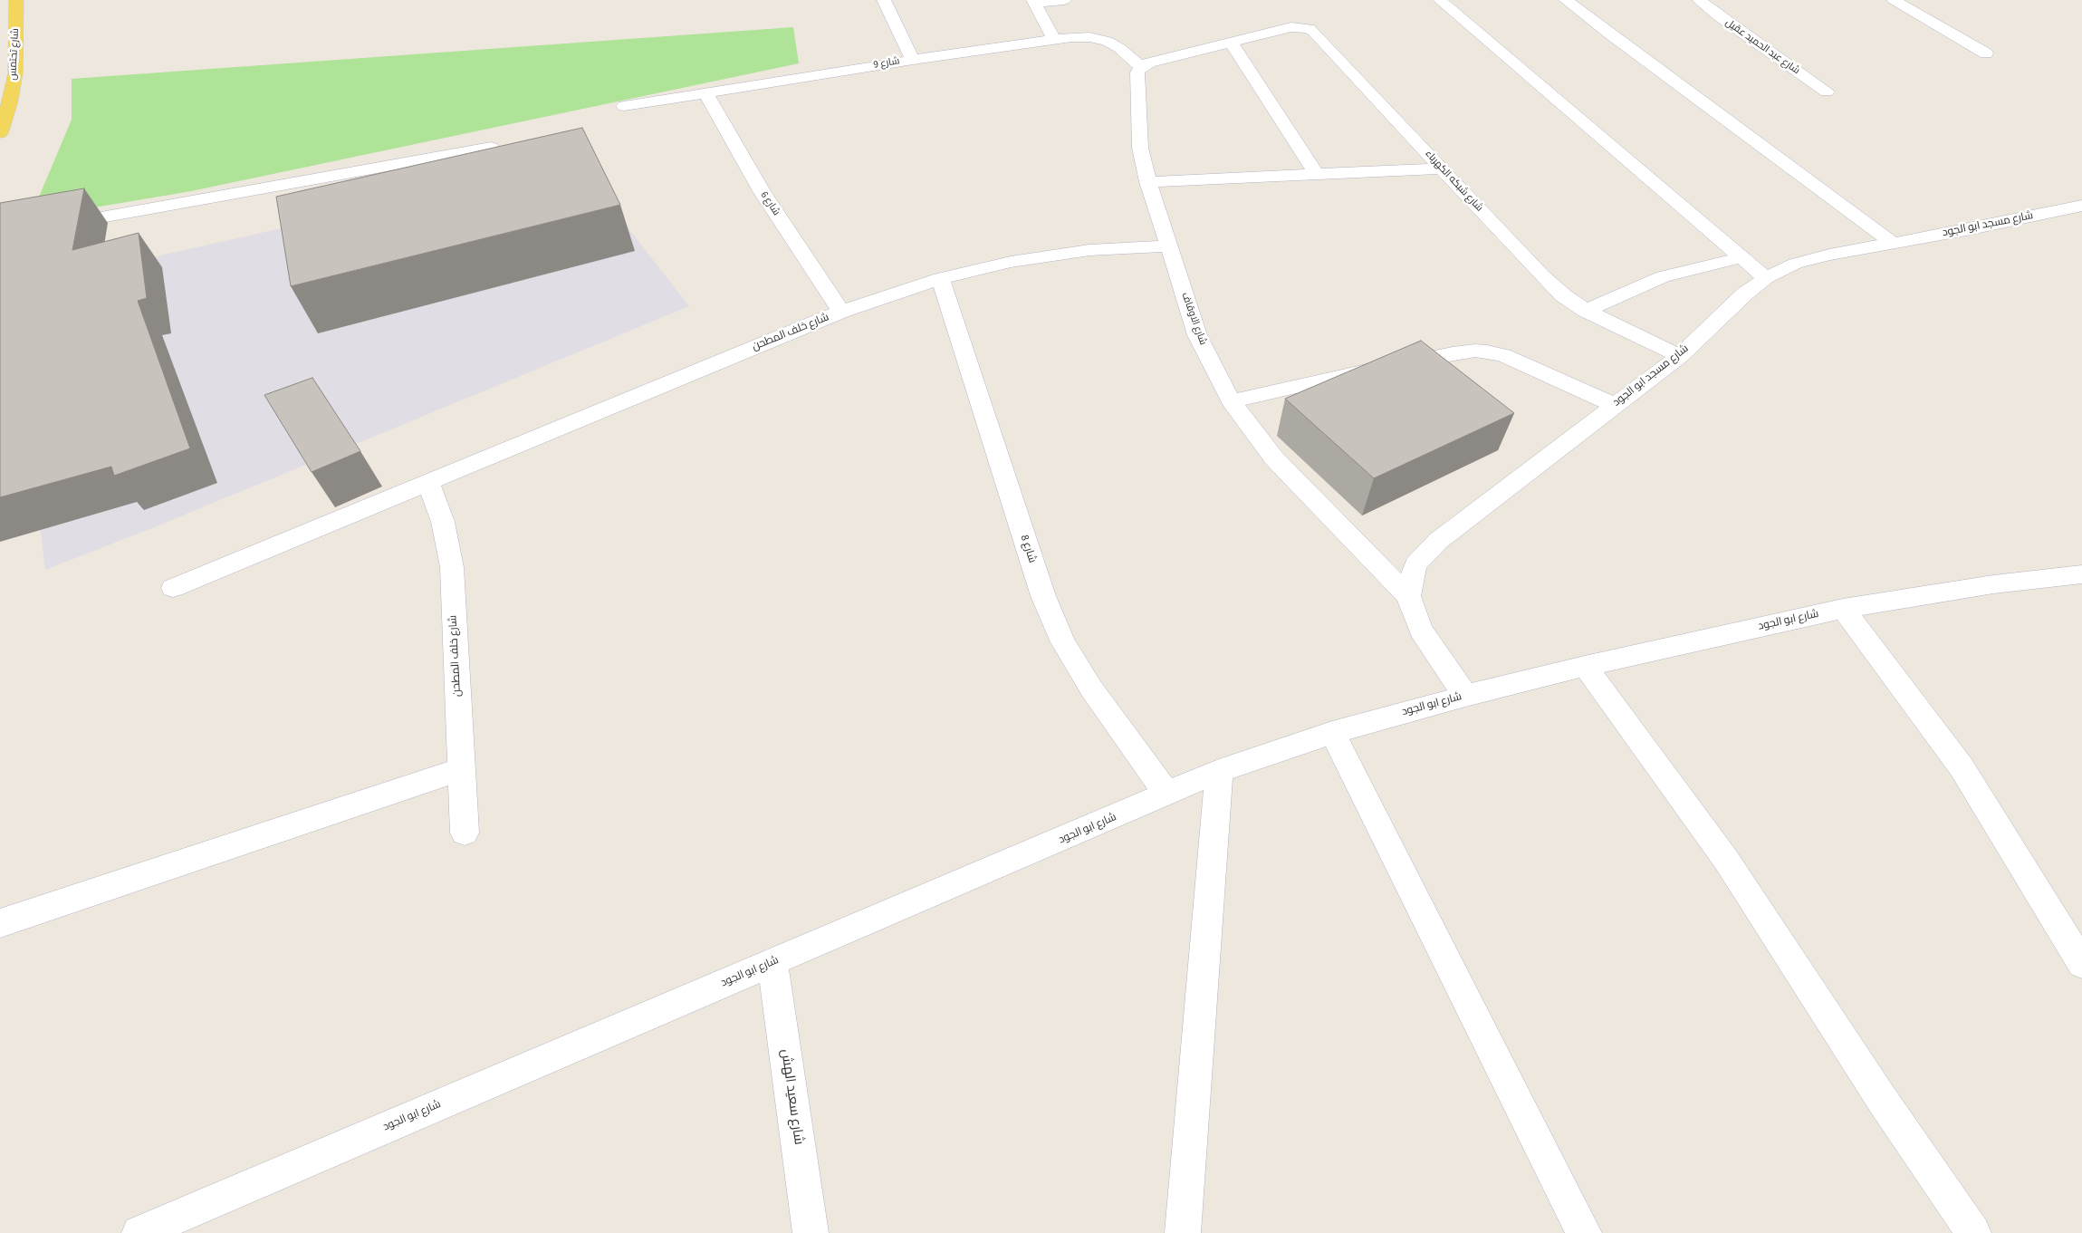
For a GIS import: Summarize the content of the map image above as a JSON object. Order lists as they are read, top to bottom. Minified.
{"streets":{"main road":["شارع تحتمس"],"street":["شارع عبد الحميد عقيل","شارع 9","شارع شبكه الكهرباء","شارع 6","شارع مسجد ابو الجود","شارع الاوقاف","شارع خلف المطحن","شارع 8","شارع ابو الجود","شارع سعيد الهش"]},"crossings":[["شارع 9","شارع 6"],["شارع 9","شارع الاوقاف"],["شارع شبكه الكهرباء","شارع مسجد ابو الجود"],["شارع 6","شارع خلف المطحن"],["شارع مسجد ابو الجود","شارع الاوقاف"],["شارع الاوقاف","شارع خلف المطحن"],["شارع خلف المطحن","شارع 8"],["شارع 8","شارع ابو الجود"],["شارع ابو الجود","شارع سعيد الهش"]]}
